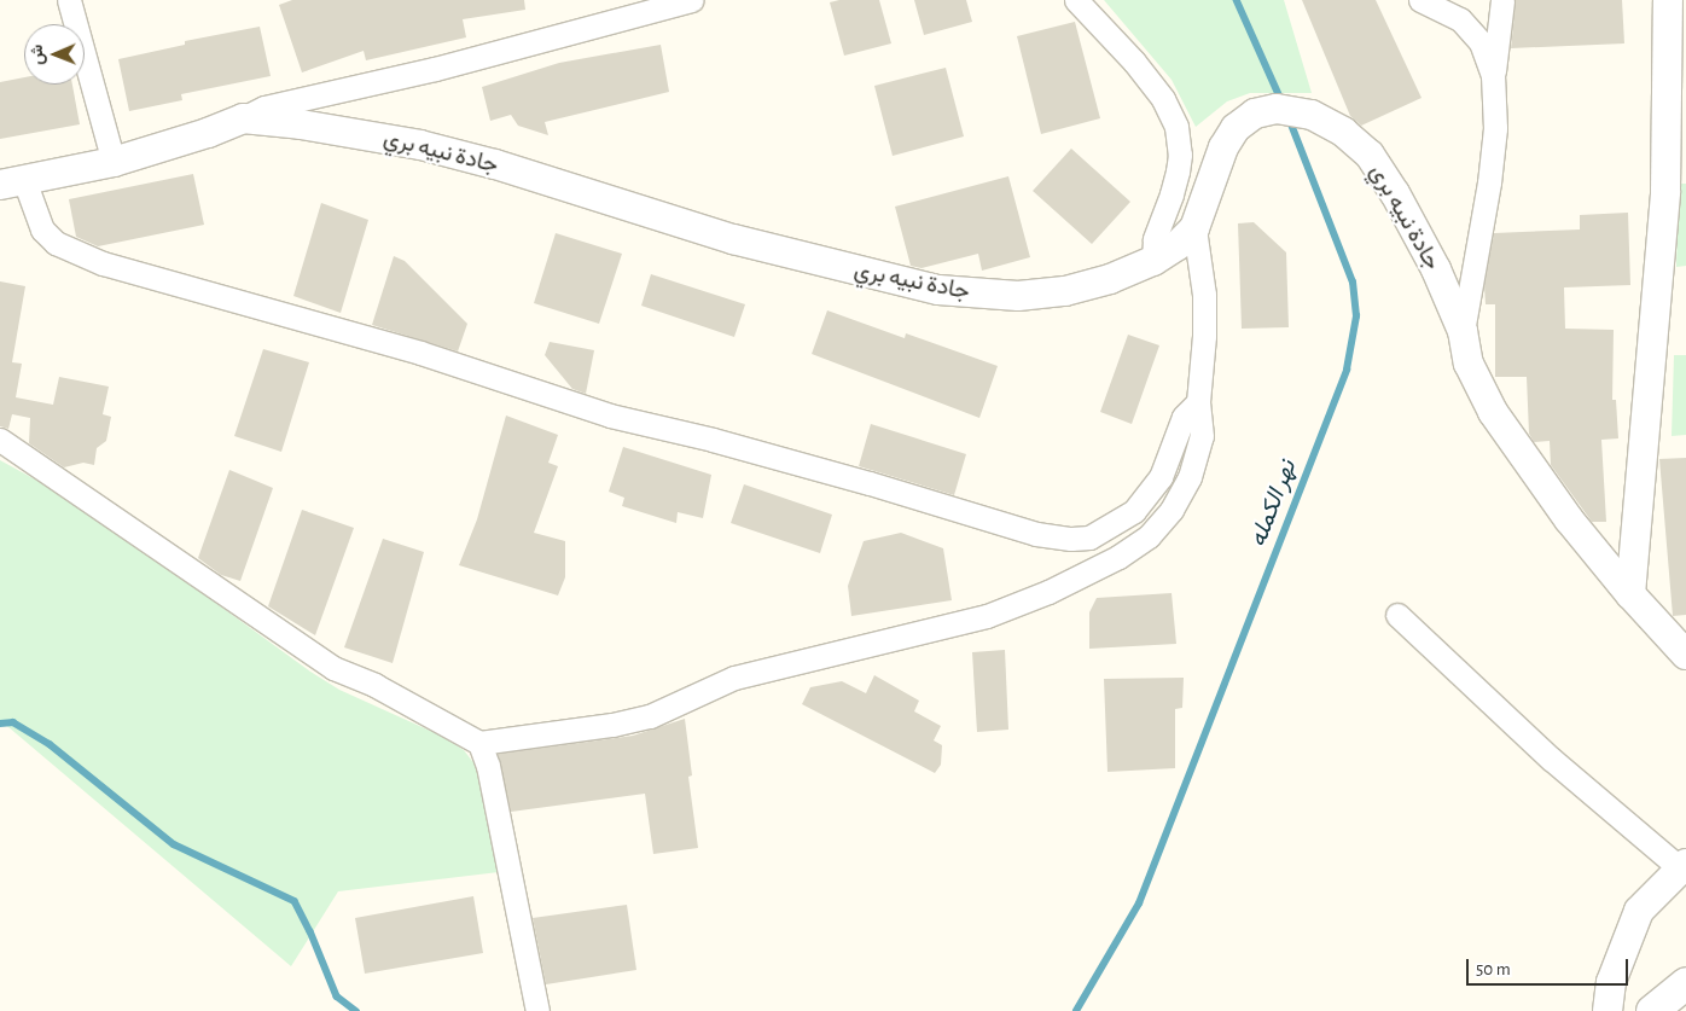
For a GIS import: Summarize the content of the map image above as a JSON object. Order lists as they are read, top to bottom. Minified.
{"streets":{"street":["جادة نبيه بري"]},"water":["نهر الكمله"],"scale_bar":"50 m","north":"left"}
